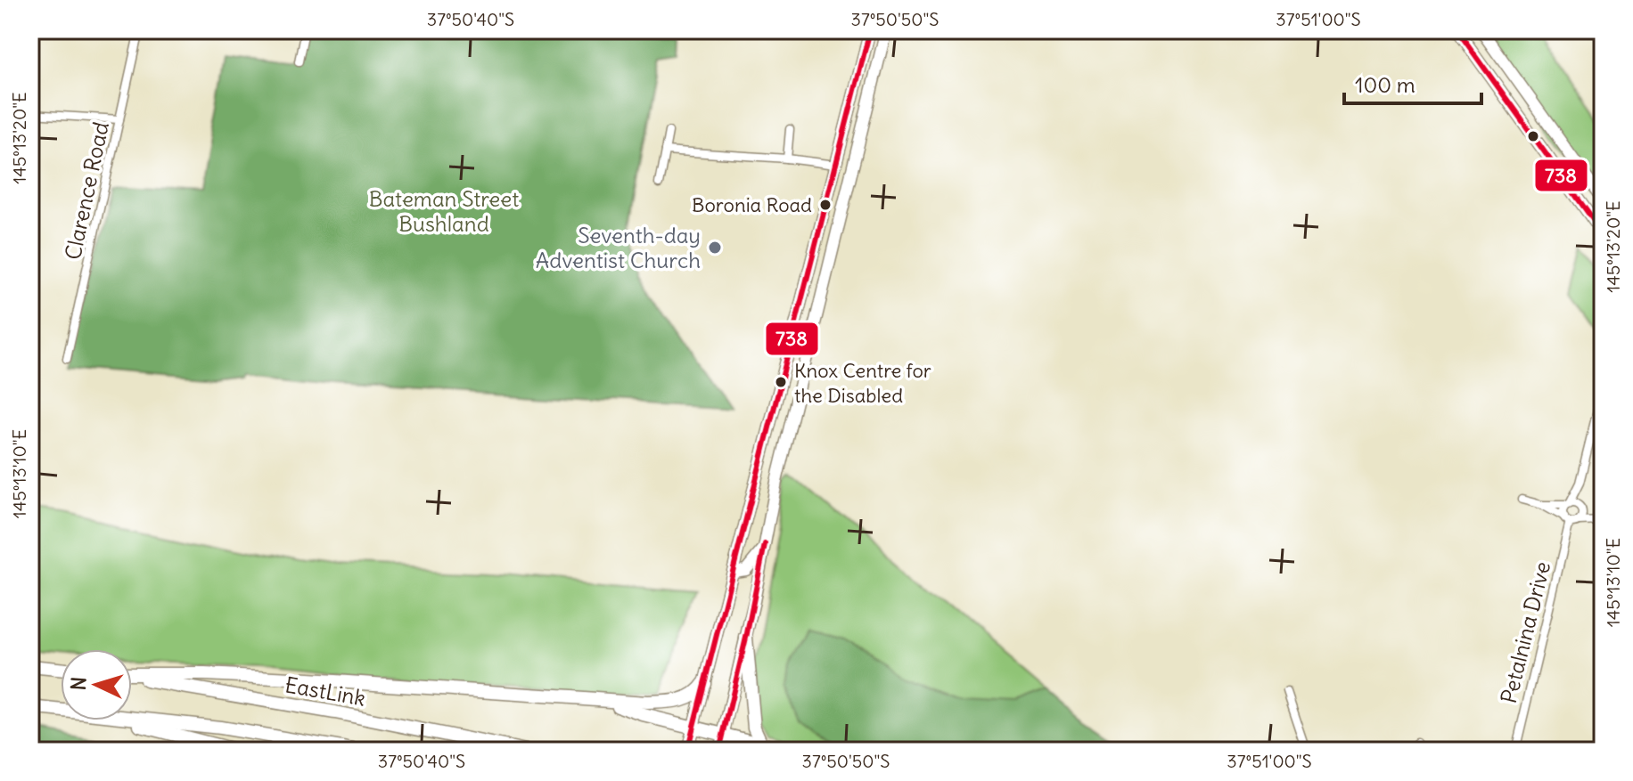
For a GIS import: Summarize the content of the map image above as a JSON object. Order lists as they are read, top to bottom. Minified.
{"streets":{"highway":["EastLink"],"street":["Clarence Road","Petalnina Drive"]},"parks":["Bateman Street Bushland"],"places":["Boronia Road","Seventh-day Adventist Church","Knox Centre for the Disabled"],"lines":["transit line 738"],"scale_bar":"100 m","north":"left","coordinates":["37°50'40\"S","37°50'50\"S","37°51'00\"S","145°13'20\"E","145°13'10\"E"]}
